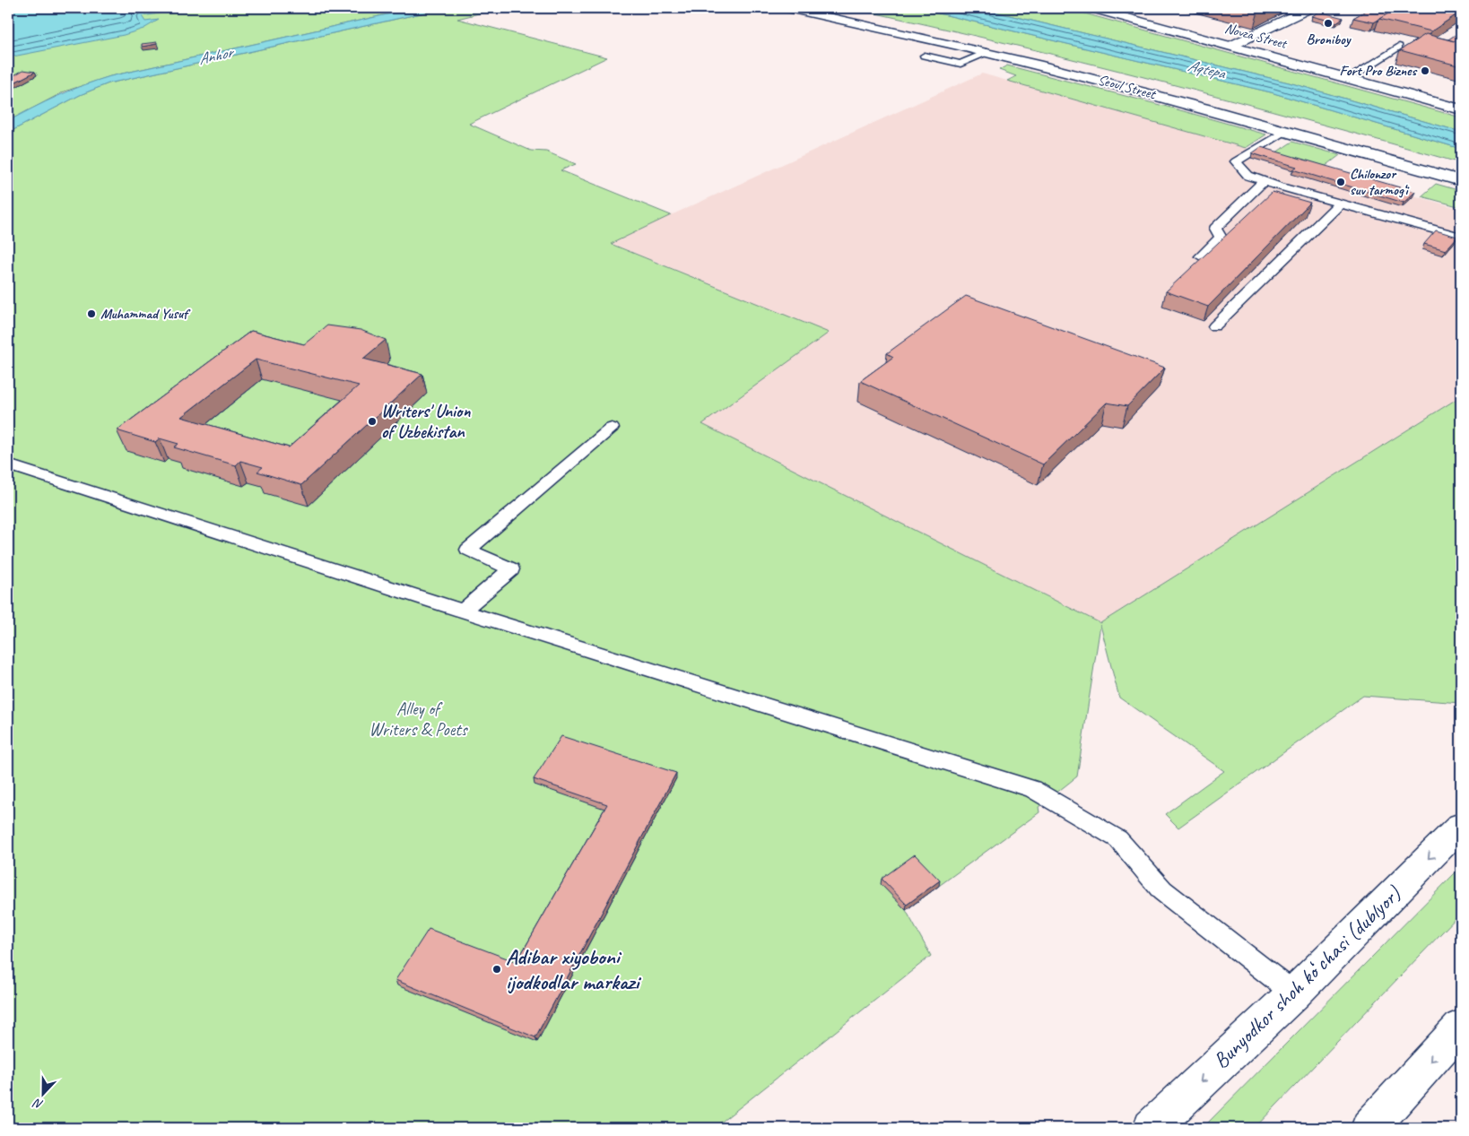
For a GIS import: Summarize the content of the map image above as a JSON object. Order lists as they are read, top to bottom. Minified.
{"streets":{"main road":["Novza Street","Seoul Street","Bunyodkor shoh koʻchasi (dublyor)"]},"water":["Anhor","Aqtepa"],"parks":["Alley of Writers & Poets"],"places":["Broniboy","Fort Pro Biznes","Chilonzor suv tarmog‘i","Muhammad Yusuf","Writers' Union of Uzbekistan","Adibar xiyoboni ijodkodlar markazi"],"north":"bottom"}
